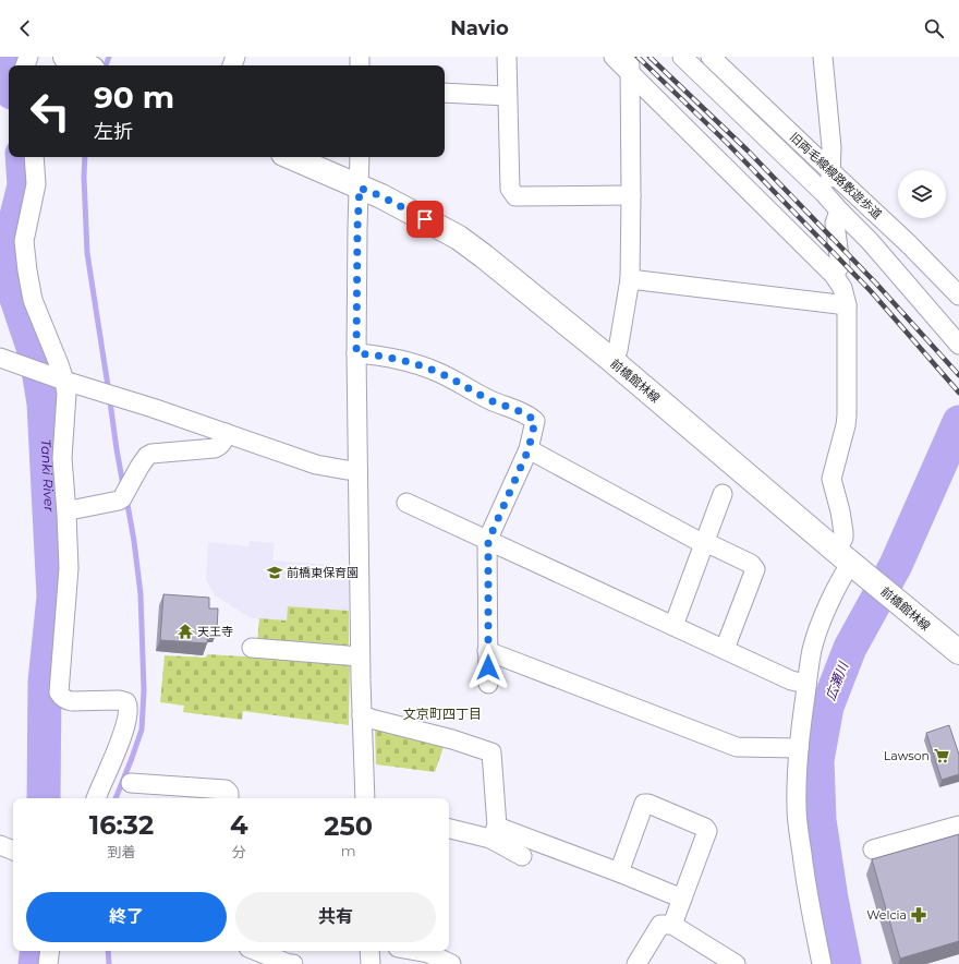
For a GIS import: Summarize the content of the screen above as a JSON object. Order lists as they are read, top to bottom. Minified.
{"streets":{"main road":["前橋館林線"],"street":["旧両毛線線路敷遊歩道"]},"districts":["文京町四丁目"],"water":["Tanki River","広瀬川"],"places":{"school or university":["前橋東保育園"],"temple":["天王寺"],"supermarket":["Lawson"],"pharmacy":["Welcia"]},"page":{"header":"Navio","turn":["90 m","左折"],"eta":["16:32","到着","4","分","250","m"],"buttons":["終了","共有"]}}
